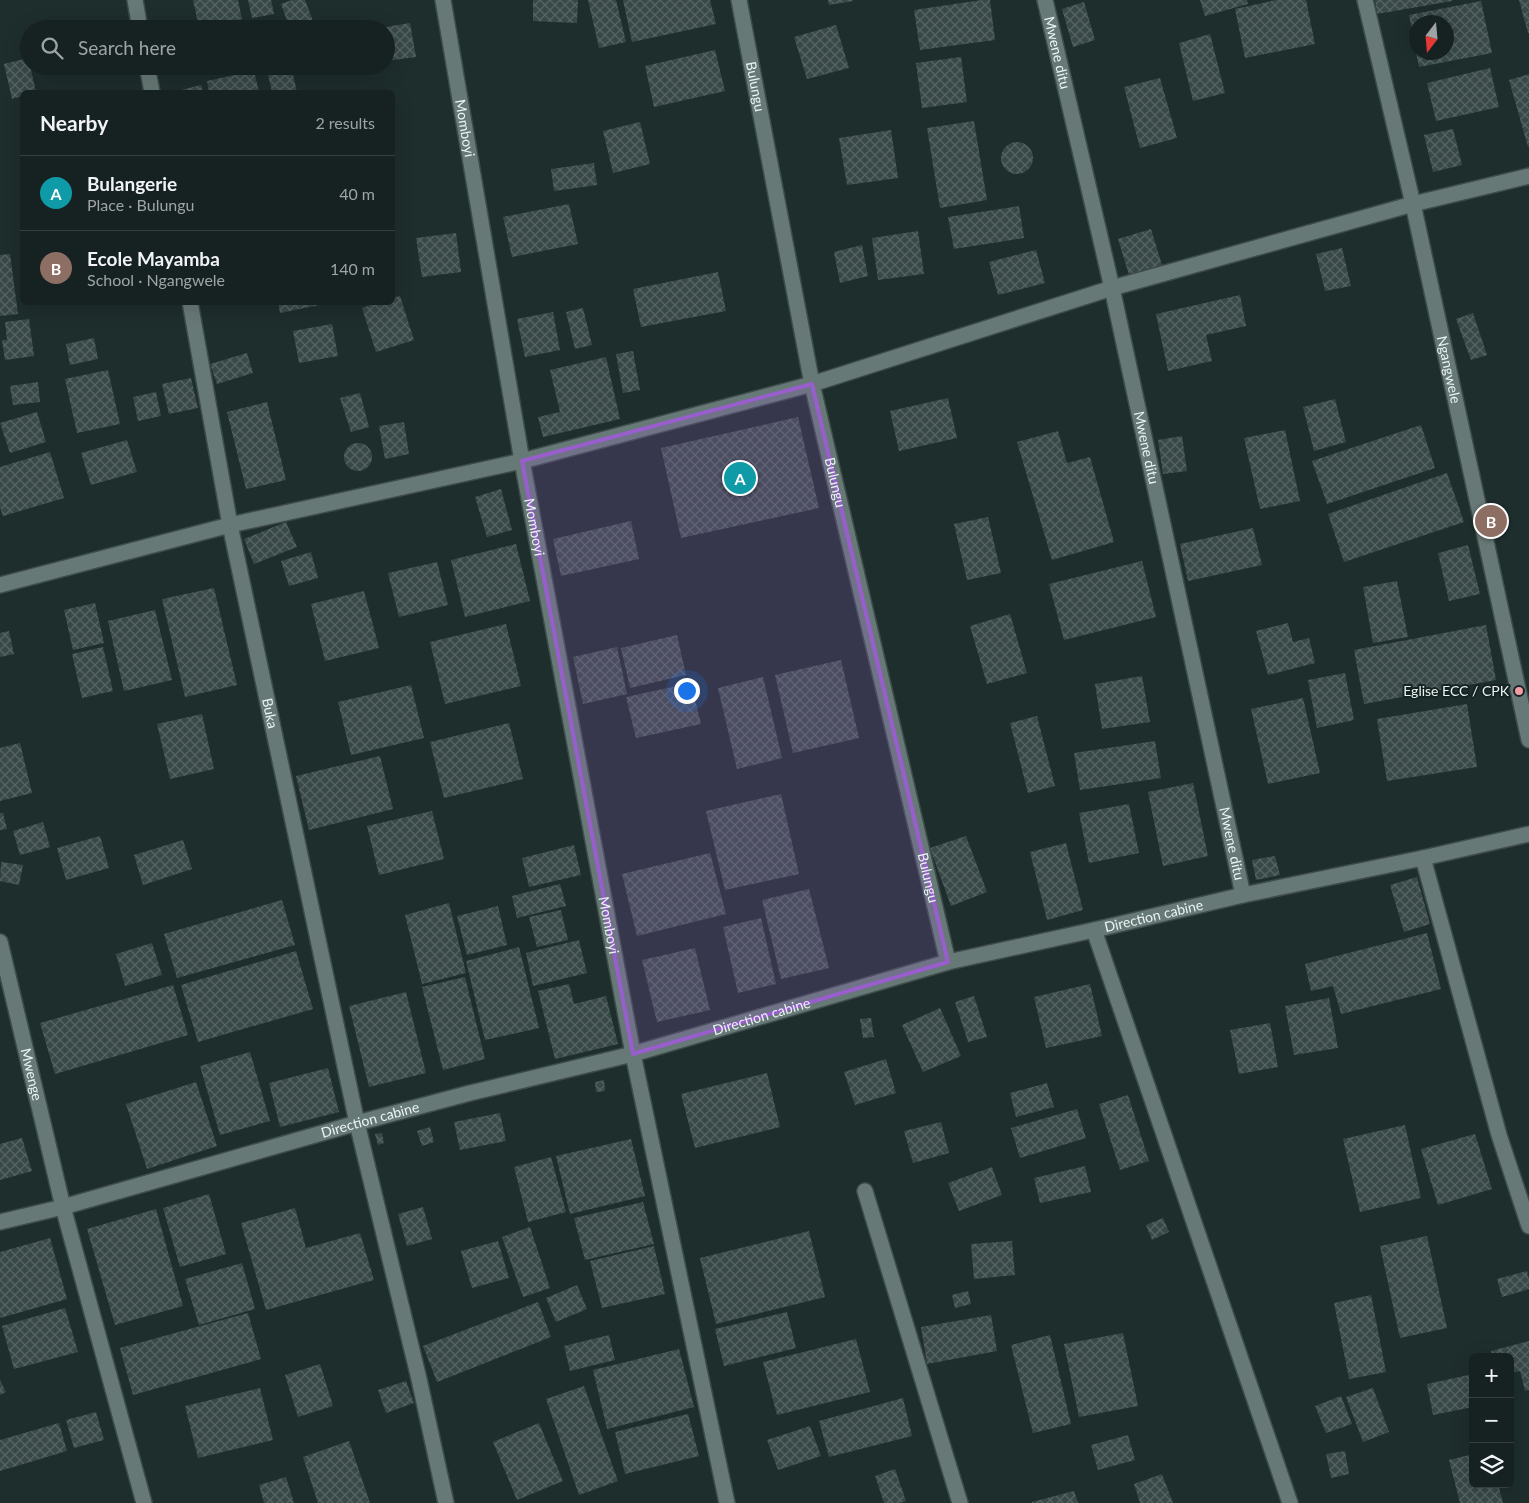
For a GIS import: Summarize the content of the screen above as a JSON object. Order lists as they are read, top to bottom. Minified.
{"streets":{"street":["Mwene ditu","Bulungu","Momboyi","Ngangwele","Buka","Direction cabine","Mwenge"]},"crossings":[["Mwene ditu","Direction cabine"],["Bulungu","Direction cabine"],["Momboyi","Direction cabine"],["Buka","Direction cabine"],["Direction cabine","Mwenge"]],"places":["Eglise ECC / CPK"],"north":"bottom","page":{"search":"Search here","heading":["Nearby","2 results"],"list":[{"mark":"A","name":"Bulangerie","note":"Place · Bulungu","value":"40 m"},{"mark":"B","name":"Ecole Mayamba","note":"School · Ngangwele","value":"140 m"}],"pins":["A","B"],"map_buttons":["+","−"]}}
